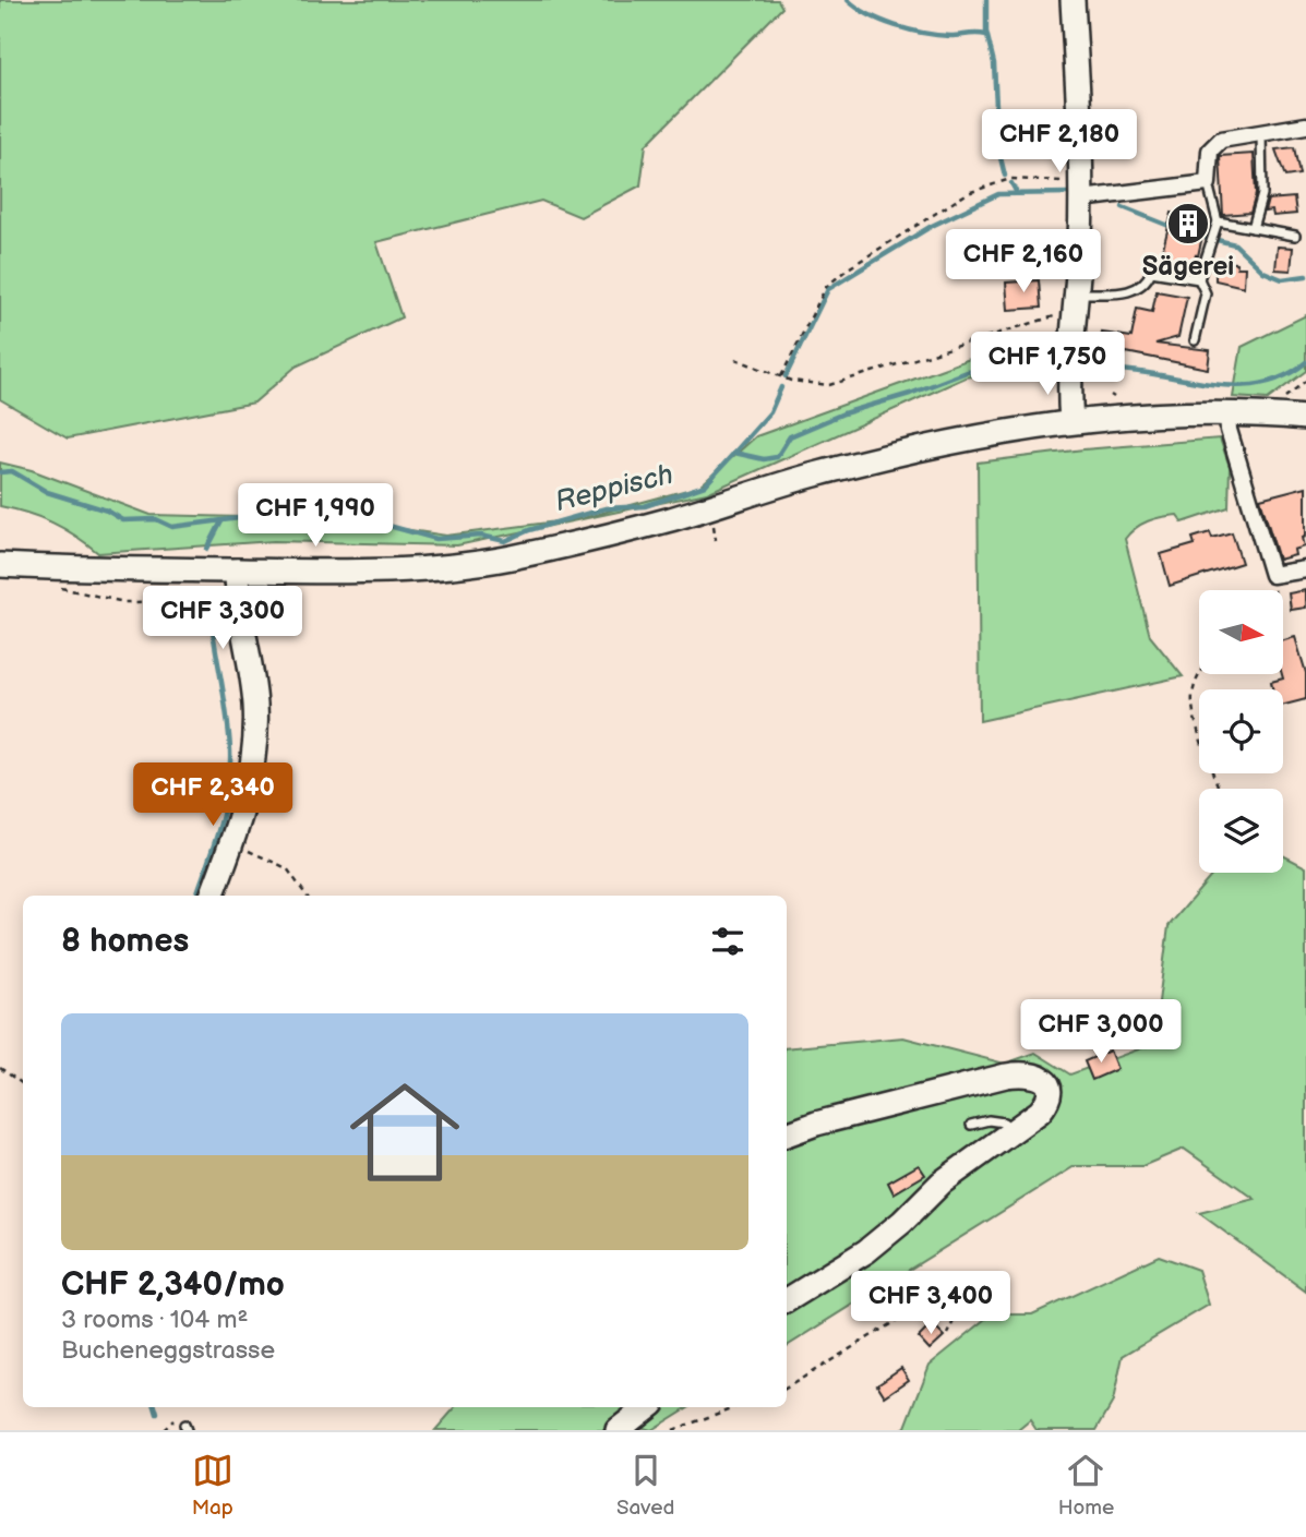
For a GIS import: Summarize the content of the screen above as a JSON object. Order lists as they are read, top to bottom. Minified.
{"water":["Reppisch"],"places":{"building":["Sägerei"]},"north":"right","page":{"price":["CHF 2,180","CHF 2,160","CHF 1,750","CHF 1,990","CHF 3,300","CHF 2,340","CHF 3,000","CHF 3,400"],"heading":"8 homes","list":[{"name":"CHF 2,340/mo","note":"3 rooms · 104 m² · Bucheneggstrasse"}],"tabs":["Map","Saved","Home"]}}
